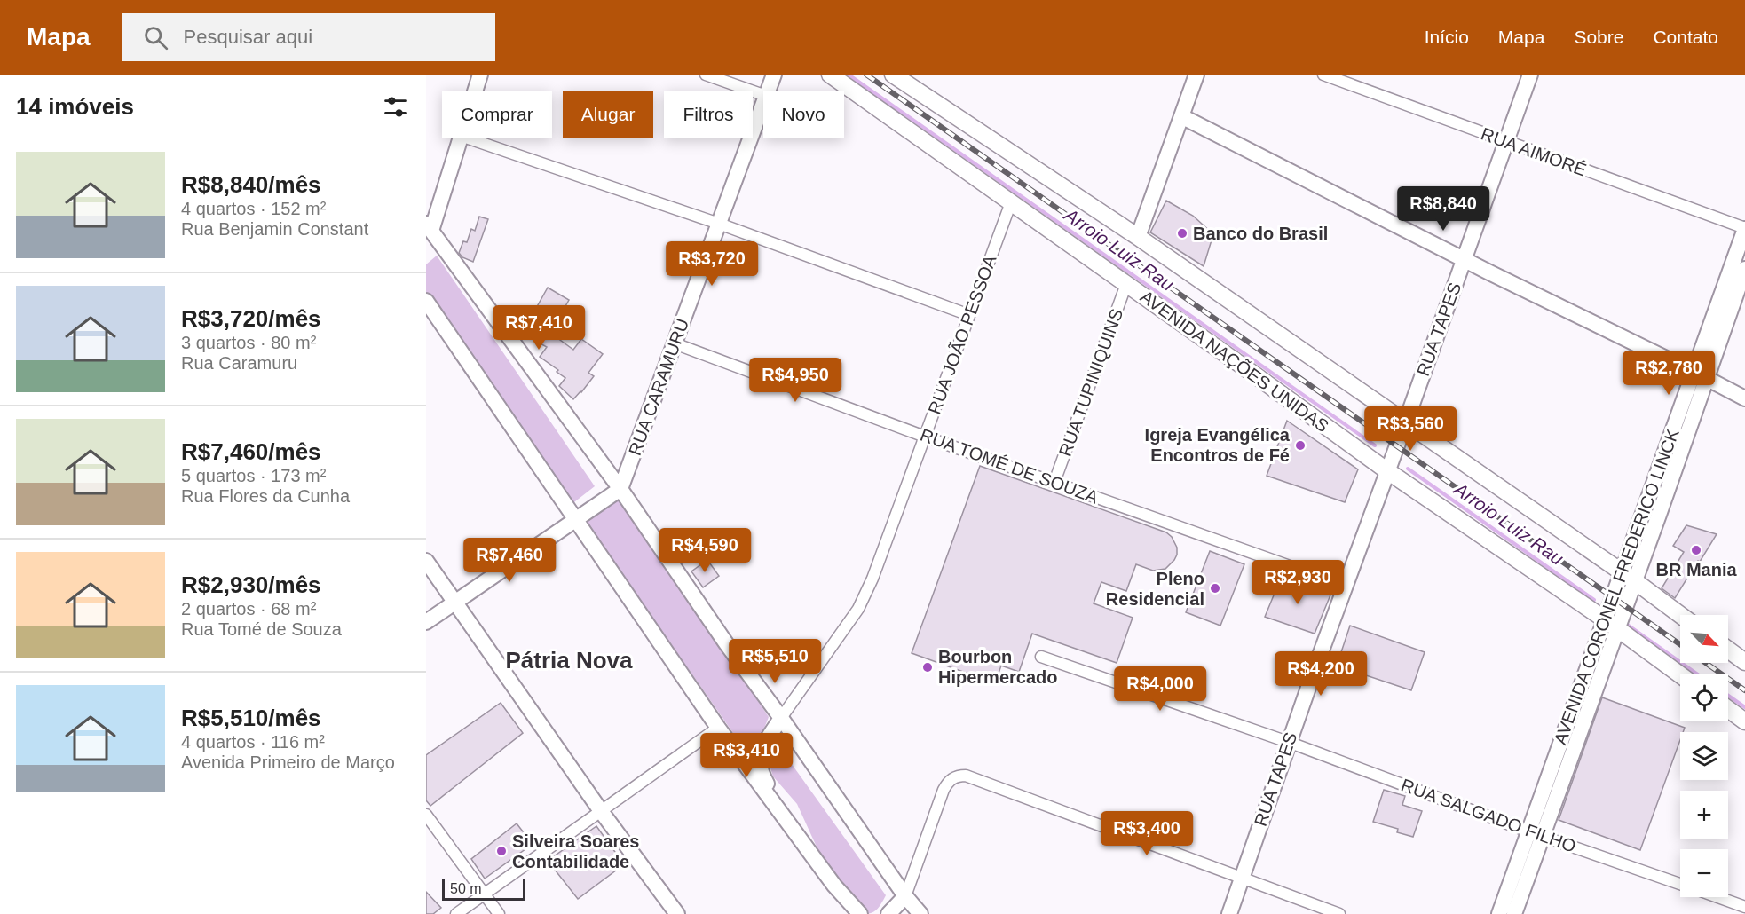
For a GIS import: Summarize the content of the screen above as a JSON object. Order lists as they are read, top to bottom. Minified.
{"streets":{"main road":["RUA TAPES","AVENIDA NAÇÕES UNIDAS","RUA CARAMURU","AVENIDA CORONEL FREDERICO LINCK"],"street":["RUA AIMORÉ","RUA JOÃO PESSOA","RUA TUPINIQUINS","RUA TOMÉ DE SOUZA","RUA SALGADO FILHO"]},"crossings":[["RUA AIMORÉ","RUA TAPES"],["RUA AIMORÉ","AVENIDA CORONEL FREDERICO LINCK"],["RUA TAPES","AVENIDA NAÇÕES UNIDAS"],["RUA TAPES","RUA TOMÉ DE SOUZA"],["RUA TAPES","RUA SALGADO FILHO"],["RUA JOÃO PESSOA","AVENIDA NAÇÕES UNIDAS"],["RUA JOÃO PESSOA","RUA TOMÉ DE SOUZA"],["AVENIDA NAÇÕES UNIDAS","RUA TUPINIQUINS"],["AVENIDA NAÇÕES UNIDAS","AVENIDA CORONEL FREDERICO LINCK"],["RUA TUPINIQUINS","RUA TOMÉ DE SOUZA"],["RUA CARAMURU","RUA TOMÉ DE SOUZA"],["AVENIDA CORONEL FREDERICO LINCK","RUA SALGADO FILHO"]],"districts":["Pátria Nova"],"water":["Arroio Luiz Rau"],"places":["Banco do Brasil","Igreja Evangélica Encontros de Fé","BR Mania","Pleno Residencial","Bourbon Hipermercado","Silveira Soares Contabilidade"],"scale_bar":"50 m","north":"bottom right","page":{"header":"Mapa","search":"Pesquisar aqui","nav":["Início","Mapa","Sobre","Contato"],"heading":"14 imóveis","chip":["Comprar","Alugar","Filtros","Novo"],"list":[{"name":"R$8,840/mês","note":"4 quartos · 152 m² · Rua Benjamin Constant"},{"name":"R$3,720/mês","note":"3 quartos · 80 m² · Rua Caramuru"},{"name":"R$7,460/mês","note":"5 quartos · 173 m² · Rua Flores da Cunha"},{"name":"R$2,930/mês","note":"2 quartos · 68 m² · Rua Tomé de Souza"},{"name":"R$5,510/mês","note":"4 quartos · 116 m² · Avenida Primeiro de Março"}],"price":["R$8,840","R$3,720","R$7,410","R$2,780","R$4,950","R$3,560","R$4,590","R$7,460","R$2,930","R$5,510","R$4,200","R$4,000","R$3,410","R$3,400"],"map_buttons":["+","−"],"scale":"50 m"}}
